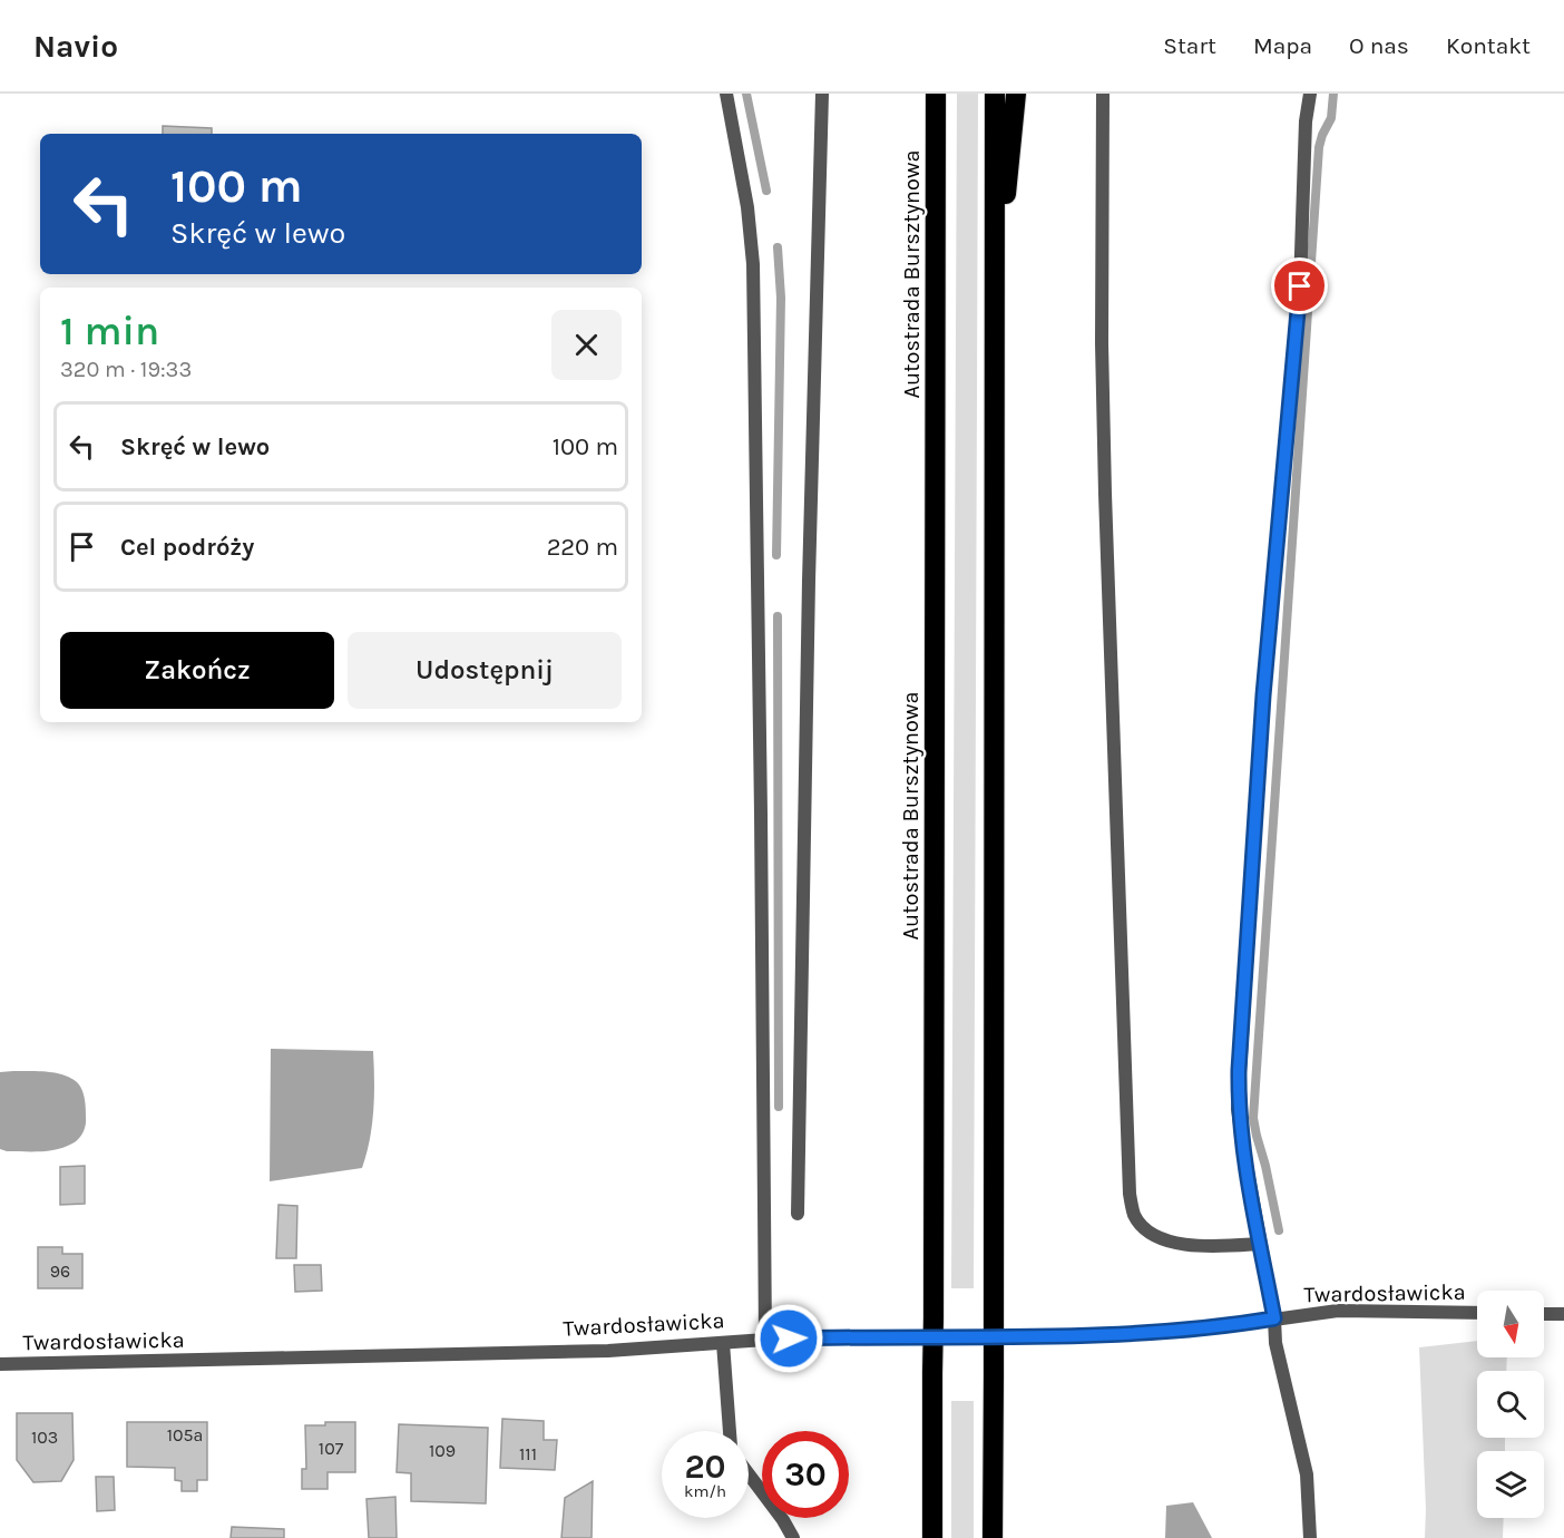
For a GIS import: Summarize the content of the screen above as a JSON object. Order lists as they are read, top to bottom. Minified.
{"streets":{"highway":["Autostrada Bursztynowa"],"street":["Twardosławicka"]},"house_numbers":["96","105a","103","107","109","111"],"north":"bottom","page":{"header":"Navio","nav":["Start","Mapa","O nas","Kontakt"],"turn":["100 m","Skręć w lewo"],"heading":["1 min","320 m · 19:33"],"list":[{"name":"Skręć w lewo","value":"100 m"},{"name":"Cel podróży","value":"220 m"}],"buttons":["Zakończ","Udostępnij"],"speed":"20 km/h","limit":"30"}}
